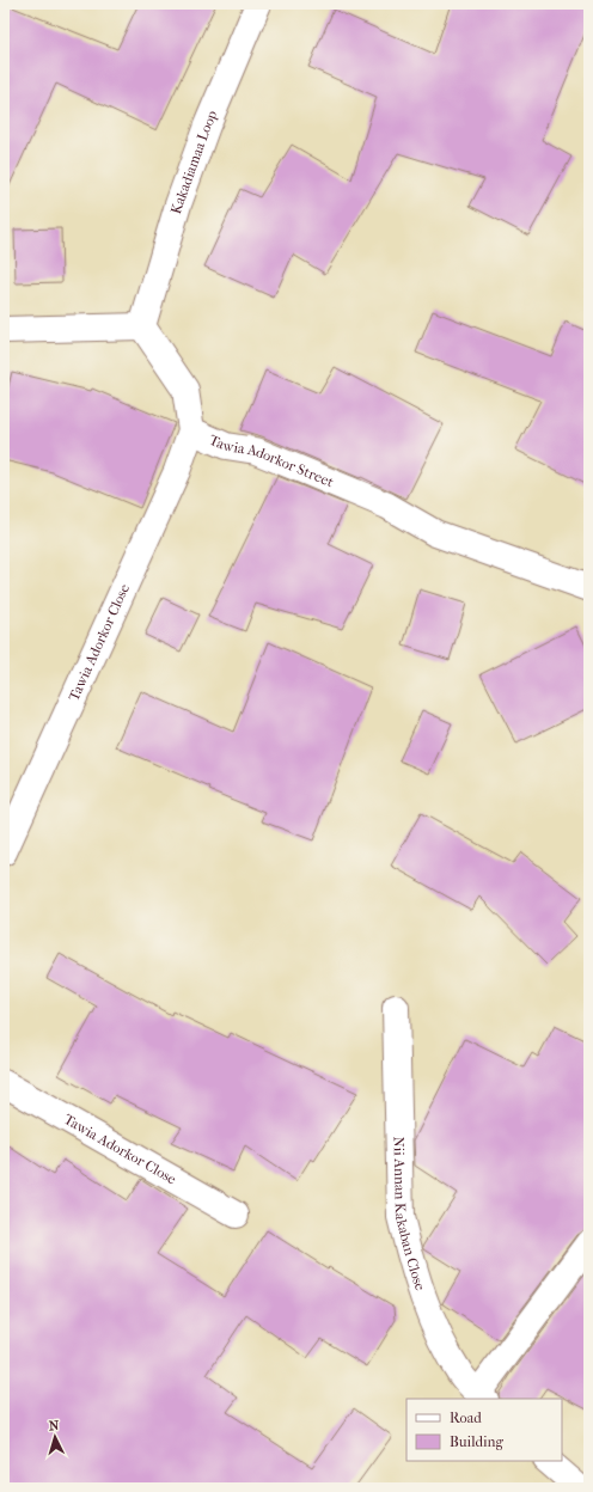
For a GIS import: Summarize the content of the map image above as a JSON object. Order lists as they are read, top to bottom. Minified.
{"streets":{"street":["Kakadiamaa Loop","Tawia Adorkor Street","Tawia Adorkor Close","Nii Annan Kakaban Close"]},"crossings":[["Kakadiamaa Loop","Tawia Adorkor Street"],["Tawia Adorkor Street","Tawia Adorkor Close"]],"legend":["Road","Building"],"north":"top"}
